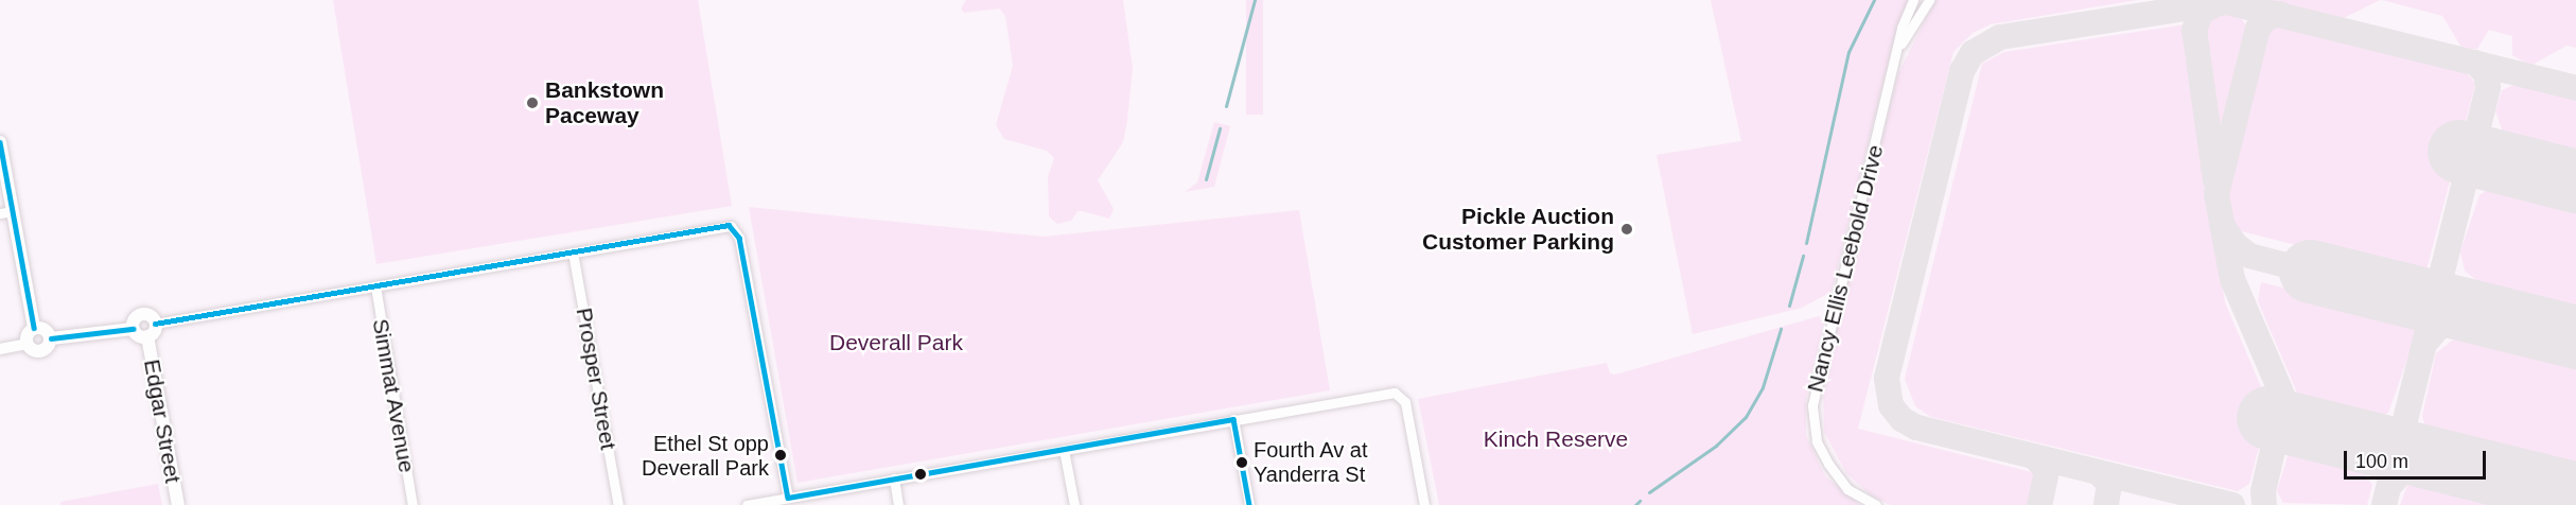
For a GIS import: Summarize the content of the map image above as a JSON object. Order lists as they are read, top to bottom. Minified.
{"streets":{"main road":["Edgar Street"],"street":["Nancy Ellis Leebold Drive","Prosper Street","Simmat Avenue"]},"parks":["Deverall Park","Kinch Reserve"],"places":["Bankstown Paceway","Pickle Auction Customer Parking","Ethel St opp Deverall Park","Fourth Av at Yanderra St"],"scale_bar":"100 m"}
